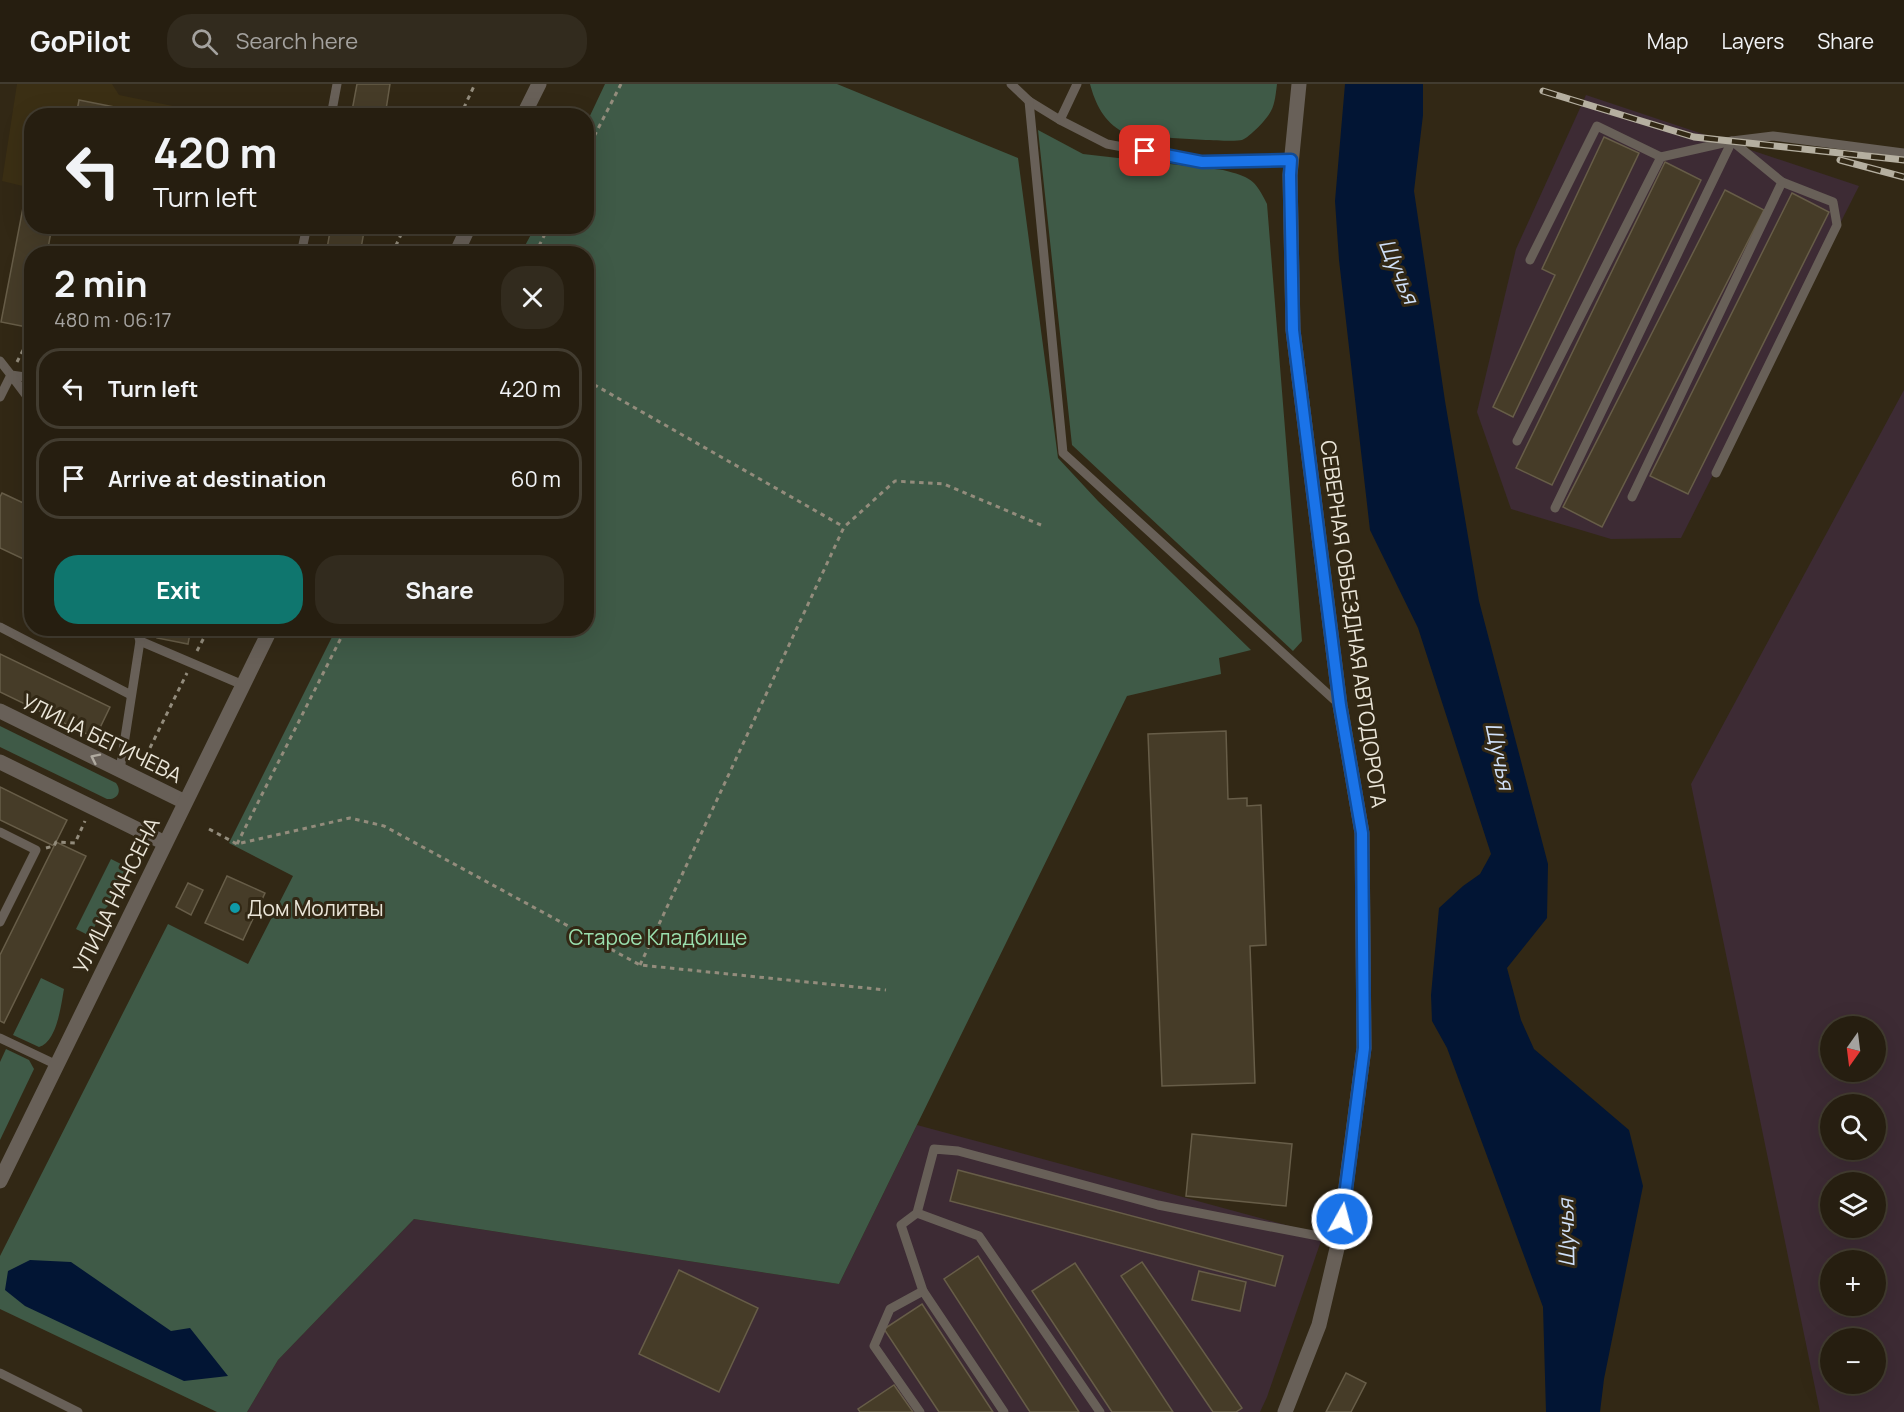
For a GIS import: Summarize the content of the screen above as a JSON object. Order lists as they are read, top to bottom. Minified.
{"streets":{"street":["СЕВЕРНАЯ ОБЪЕЗДНАЯ АВТОДОРОГА","УЛИЦА БЕГИЧЕВА","УЛИЦА НАНСЕНА"]},"crossings":[["УЛИЦА БЕГИЧЕВА","УЛИЦА НАНСЕНА"]],"water":["Щучья"],"parks":["Старое Кладбище"],"places":["Дом Молитвы"],"north":"bottom","page":{"header":"GoPilot","search":"Search here","nav":["Map","Layers","Share"],"turn":["420 m","Turn left"],"heading":["2 min","480 m · 06:17"],"list":[{"name":"Turn left","value":"420 m"},{"name":"Arrive at destination","value":"60 m"}],"buttons":["Exit","Share"],"map_buttons":["+","−"]}}
